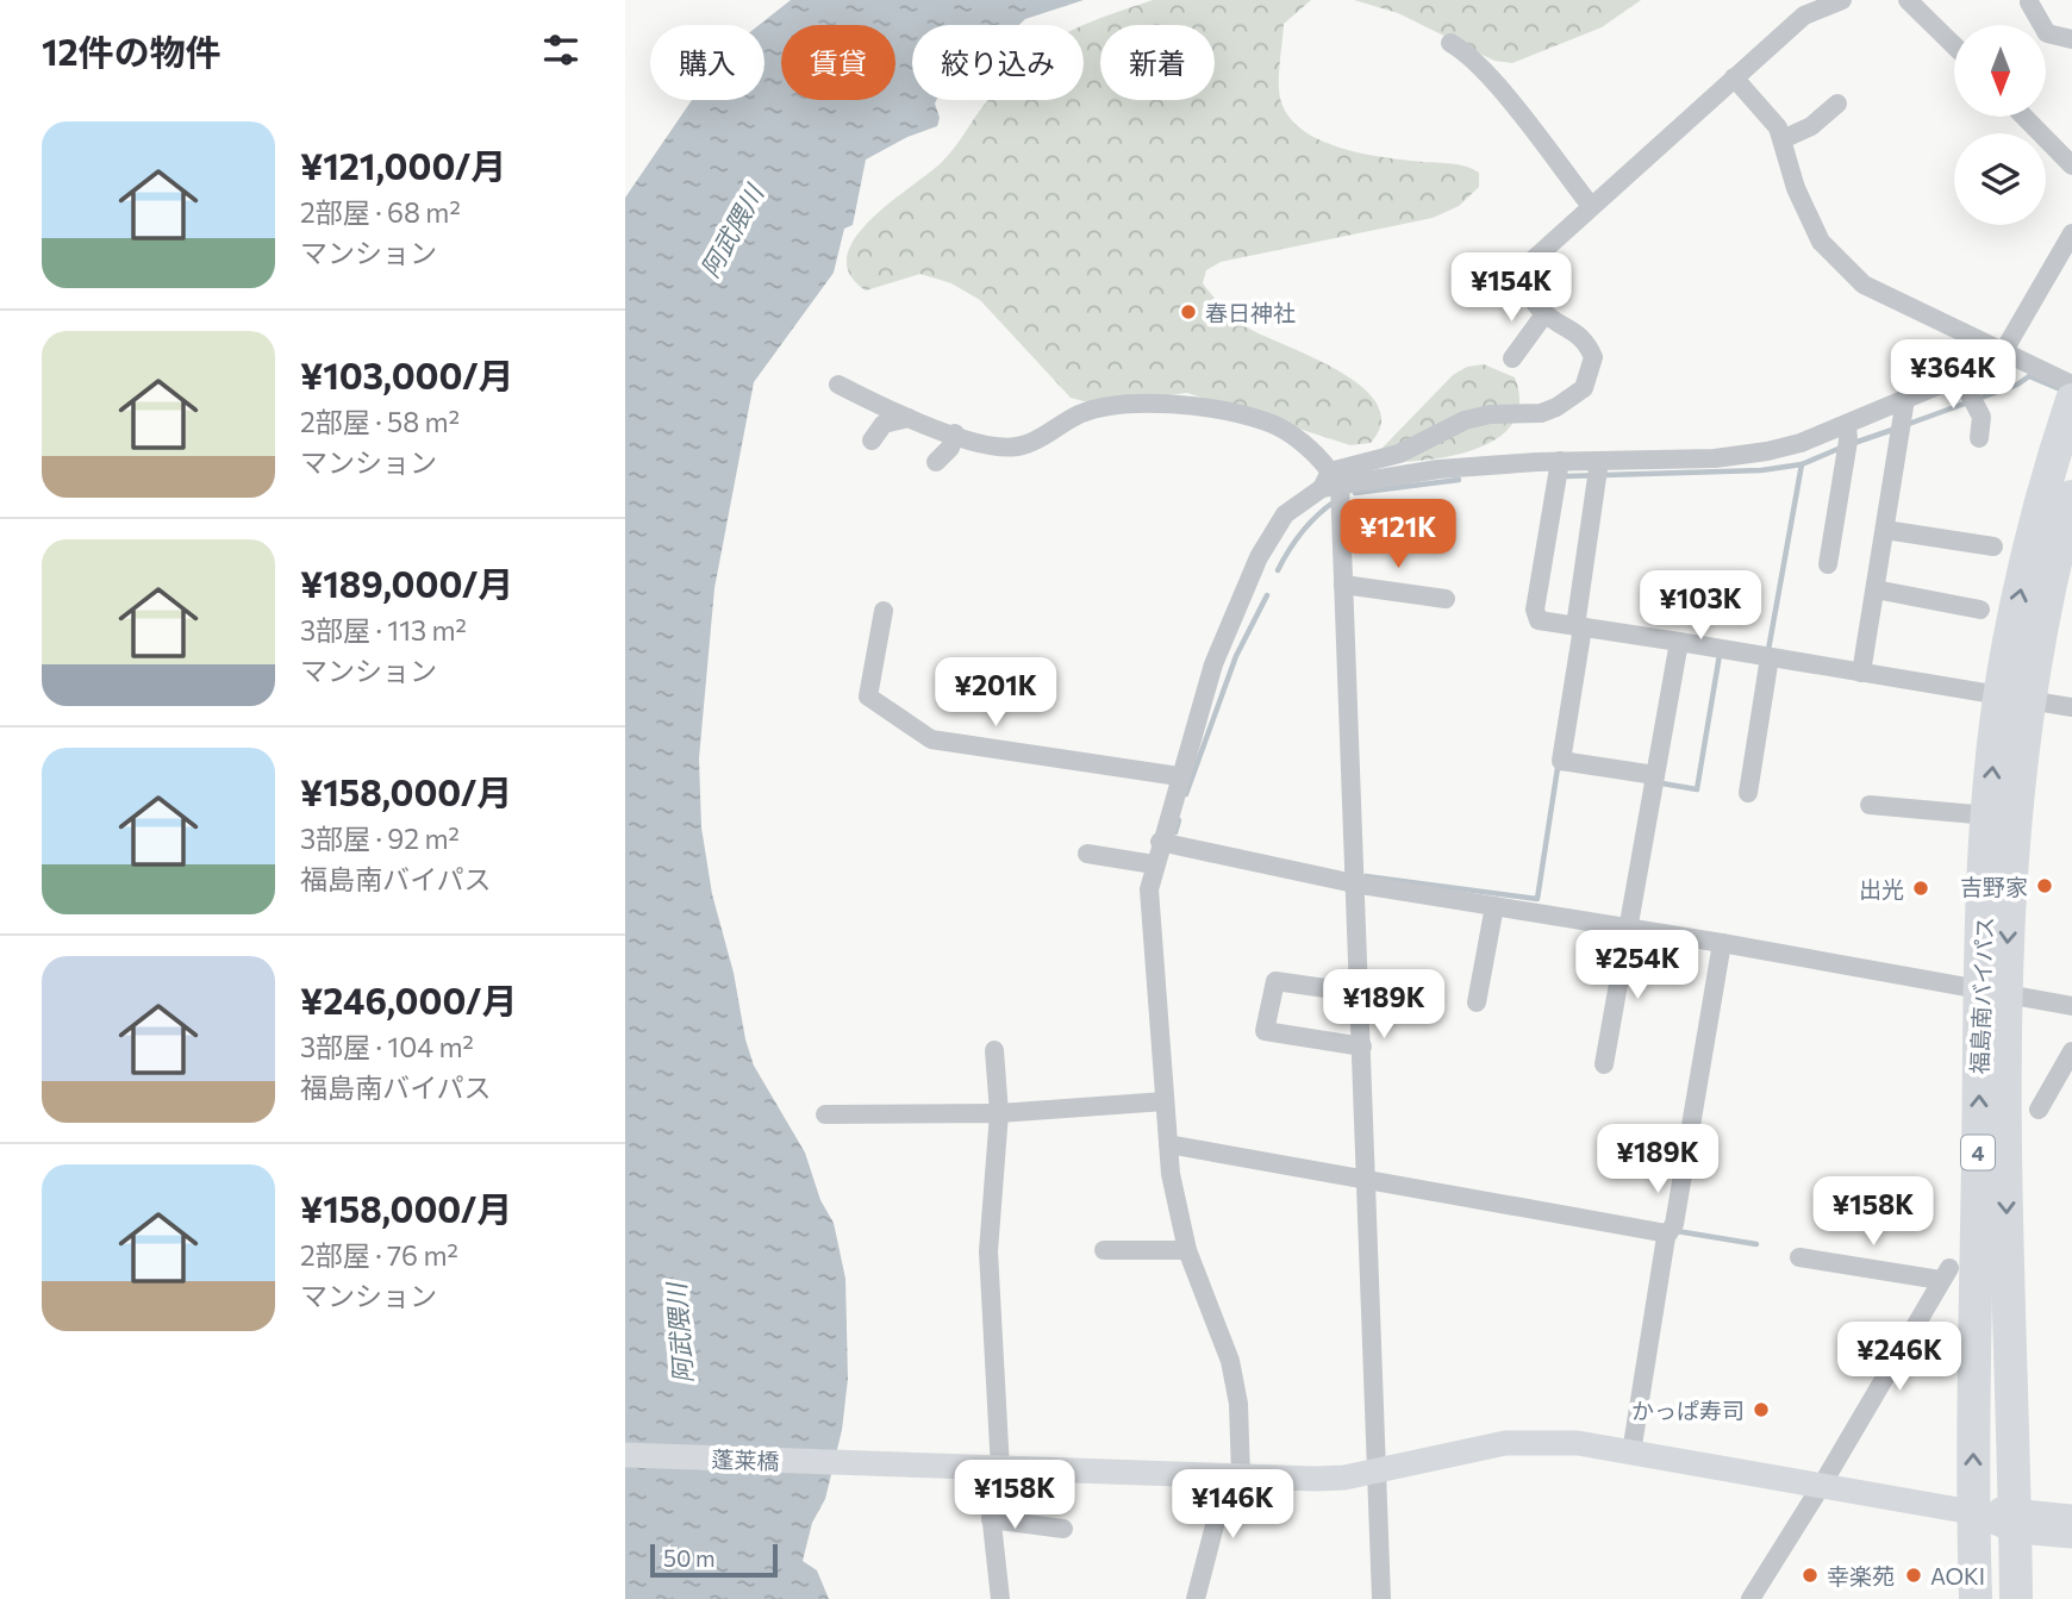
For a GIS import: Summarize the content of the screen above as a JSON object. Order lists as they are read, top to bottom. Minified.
{"streets":{"highway":["福島南バイパス","4"],"street":["蓬莱橋"]},"crossings":[["福島南バイパス","蓬莱橋"]],"water":["阿武隈川"],"places":["春日神社","吉野家","出光","かっぱ寿司","幸楽苑","AOKI"],"scale_bar":"50 m","north":"bottom","page":{"heading":"12件の物件","chip":["購入","賃貸","絞り込み","新着"],"list":[{"name":"¥121,000/月","note":"2部屋 · 68 m² · マンション"},{"name":"¥103,000/月","note":"2部屋 · 58 m² · マンション"},{"name":"¥189,000/月","note":"3部屋 · 113 m² · マンション"},{"name":"¥158,000/月","note":"3部屋 · 92 m² · 福島南バイパス"},{"name":"¥246,000/月","note":"3部屋 · 104 m² · 福島南バイパス"},{"name":"¥158,000/月","note":"2部屋 · 76 m² · マンション"}],"price":["¥154K","¥364K","¥121K","¥103K","¥201K","¥254K","¥189K","¥189K","¥158K","¥246K","¥158K","¥146K"],"scale":"50 m"}}
